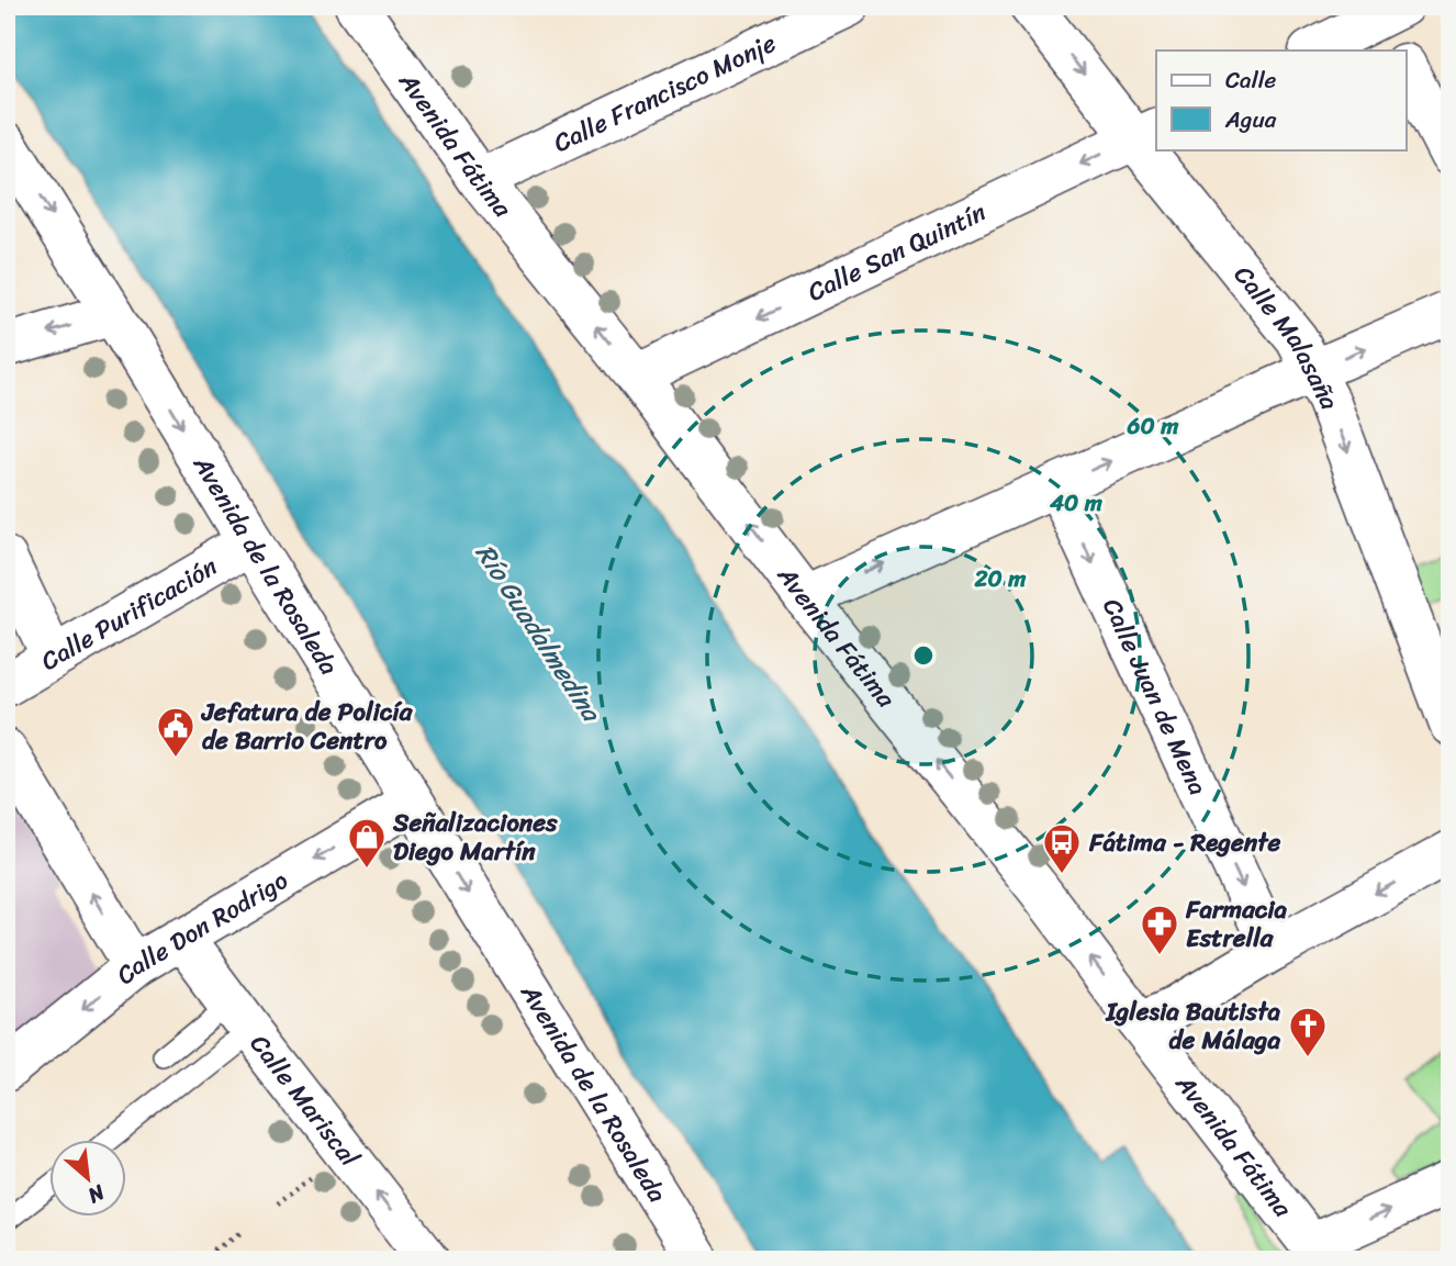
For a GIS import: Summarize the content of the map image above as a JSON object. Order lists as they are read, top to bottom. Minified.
{"streets":{"street":["Calle Francisco Monje","Avenida Fátima","Calle San Quintín","Calle Malasaña","Avenida de la Rosaleda","Calle Purificación","Calle Juan de Mena","Calle Don Rodrigo","Calle Mariscal"]},"crossings":[["Calle Francisco Monje","Avenida Fátima"],["Avenida Fátima","Calle San Quintín"],["Calle San Quintín","Calle Malasaña"],["Avenida de la Rosaleda","Calle Purificación"],["Avenida de la Rosaleda","Calle Don Rodrigo"],["Calle Don Rodrigo","Calle Mariscal"]],"one_way":["Avenida Fátima","Calle Malasaña","Avenida de la Rosaleda","Calle Juan de Mena","Calle Don Rodrigo","Calle Mariscal"],"water":["Río Guadalmedina"],"places":{"public building":["Jefatura de Policía de Barrio Centro"],"shop":["Señalizaciones Diego Martín"],"bus stop":["Fátima - Regente"],"pharmacy":["Farmacia Estrella"],"church":["Iglesia Bautista de Málaga"]},"legend":["Calle","Agua"],"north":"bottom right","rings":["60 m","40 m","20 m"]}
